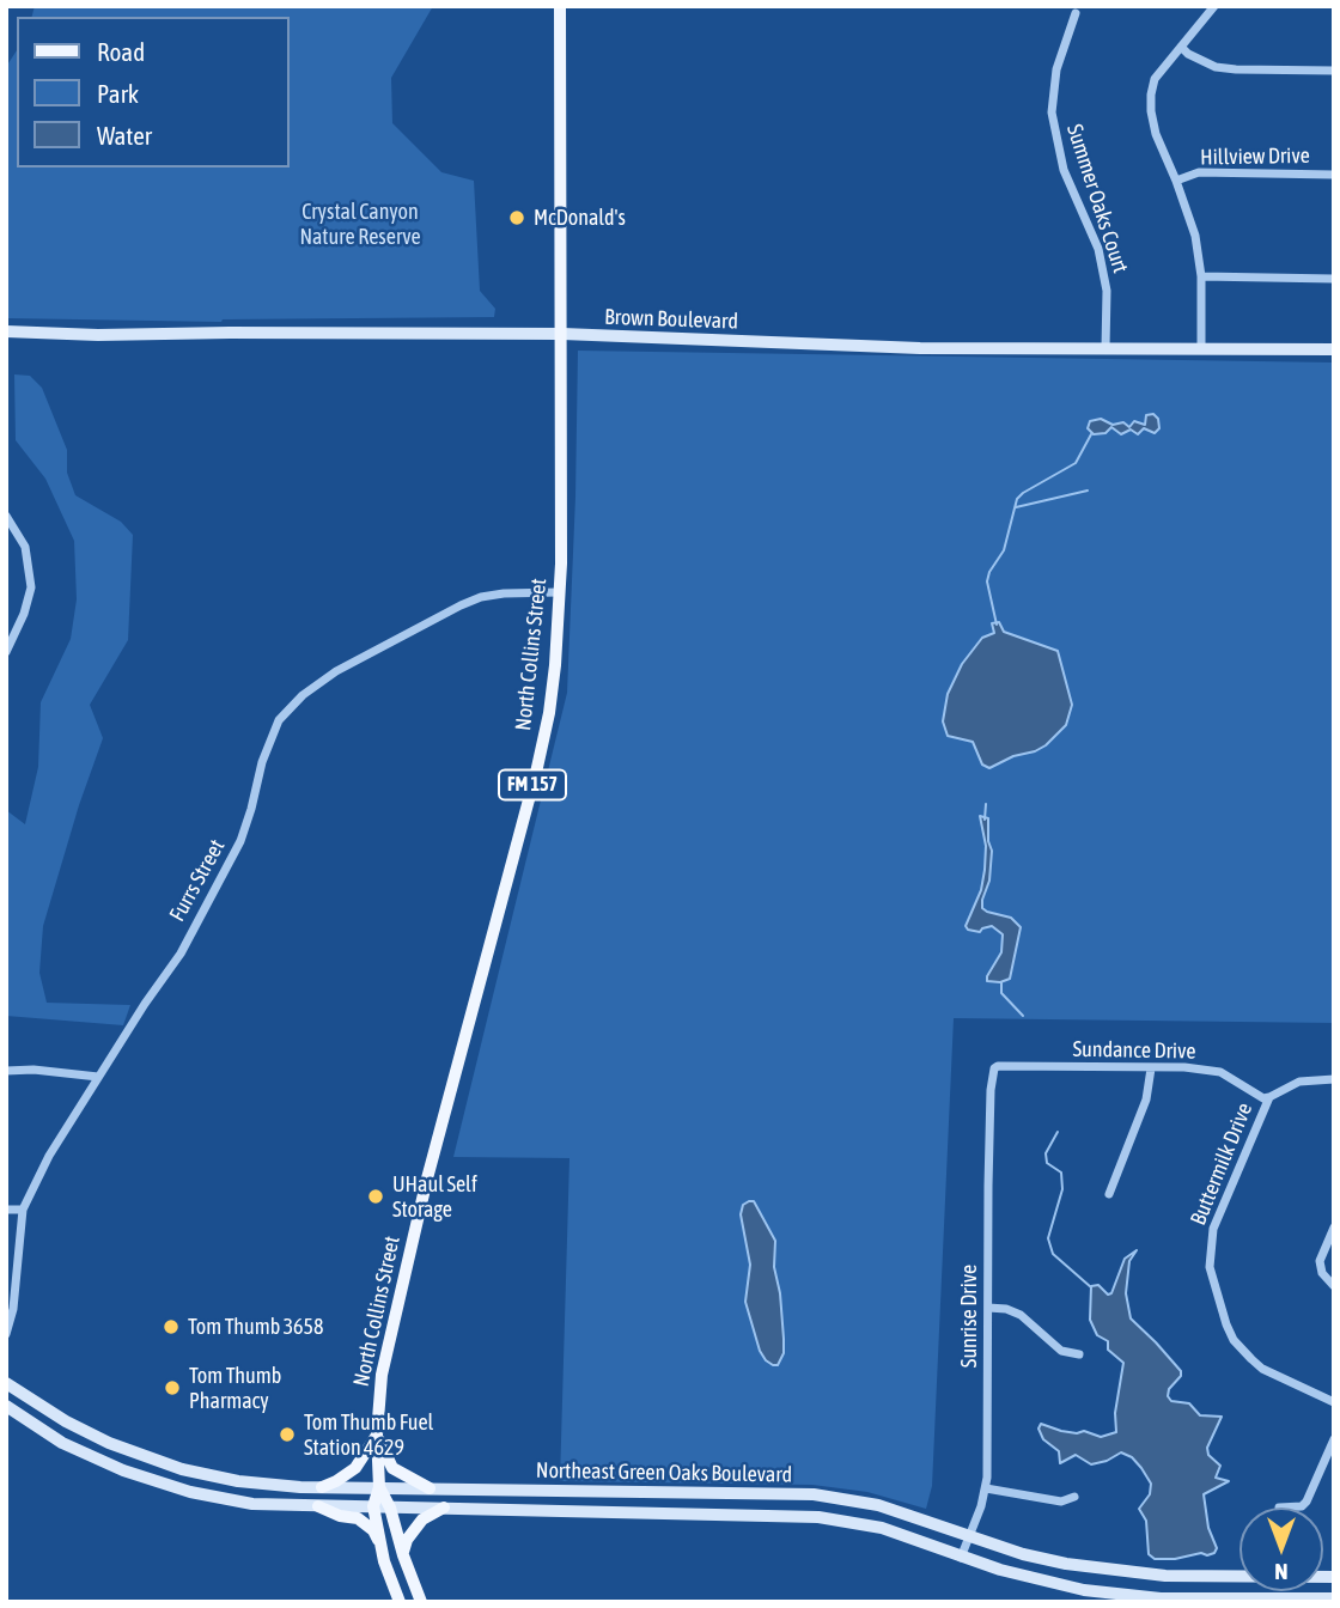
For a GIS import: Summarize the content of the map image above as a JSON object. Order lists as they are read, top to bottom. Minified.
{"streets":{"main road":["Brown Boulevard","North Collins Street","FM 157","Northeast Green Oaks Boulevard"],"street":["Hillview Drive","Summer Oaks Court","Furrs Street","Sundance Drive","Buttermilk Drive","Sunrise Drive"]},"crossings":[["Summer Oaks Court","Brown Boulevard"],["Brown Boulevard","North Collins Street"],["North Collins Street","Furrs Street"],["North Collins Street","Northeast Green Oaks Boulevard"],["Sundance Drive","Buttermilk Drive"],["Sundance Drive","Sunrise Drive"],["Sunrise Drive","Northeast Green Oaks Boulevard"]],"parks":["Crystal Canyon Nature Reserve"],"places":["McDonald's","UHaul Self Storage","Tom Thumb 3658","Tom Thumb Pharmacy","Tom Thumb Fuel Station 4629"],"legend":["Road","Park","Water"],"north":"bottom"}
